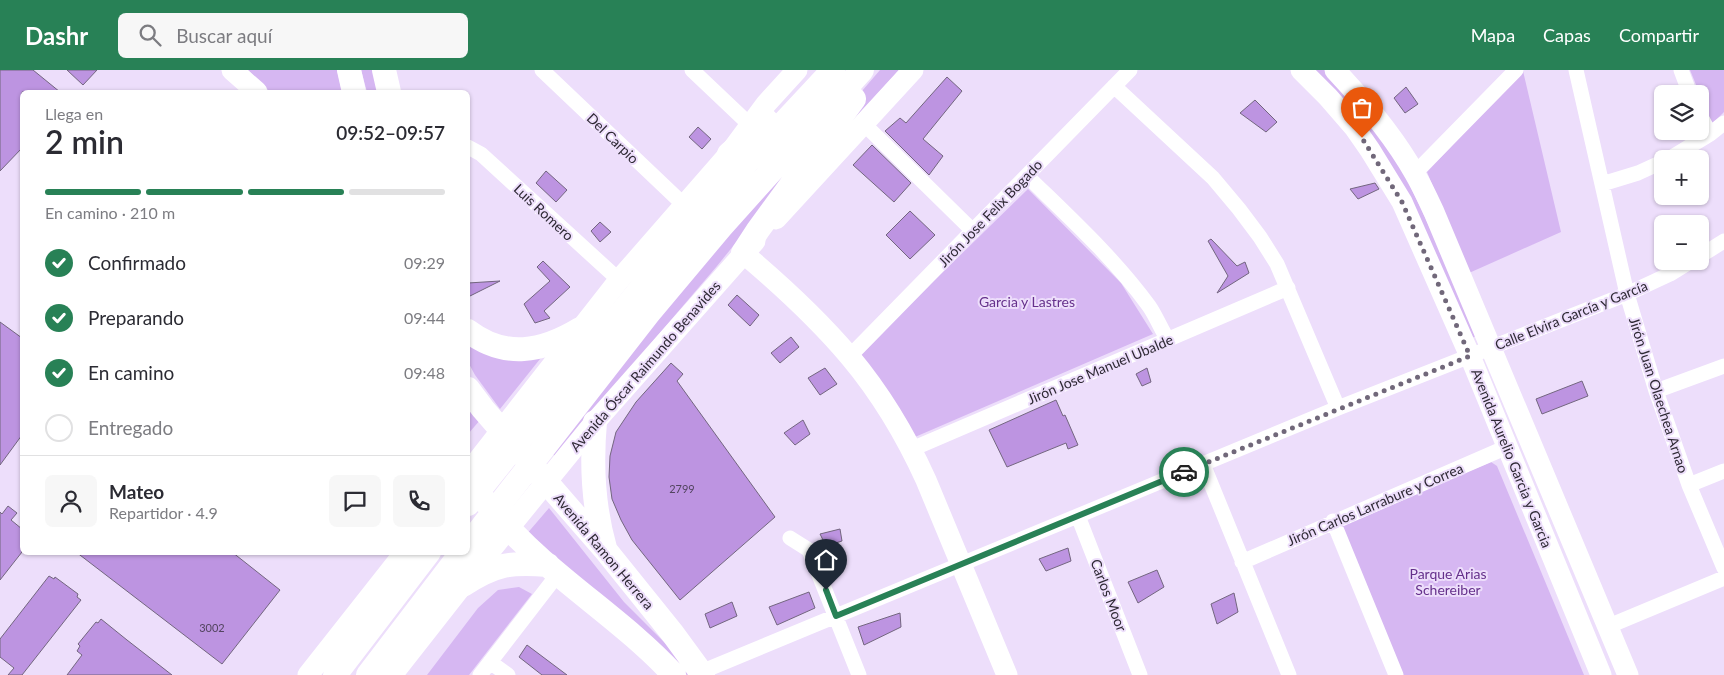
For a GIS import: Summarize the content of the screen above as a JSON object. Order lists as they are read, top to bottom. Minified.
{"streets":{"main road":["Avenida Óscar Raimundo Benavides","Avenida Aurelio Garcia y Garcia","Avenida Ramon Herrera"],"street":["Del Carpio","Luis Romero","Jirón Jose Felix Bogado","Calle Elvira García y García","Jirón Jose Manuel Ubalde","Jirón Juan Olaechea Arnao","Jirón Carlos Larrabure y Correa","Carlos Moor"]},"crossings":[["Calle Elvira García y García","Jirón Juan Olaechea Arnao"],["Calle Elvira García y García","Avenida Aurelio Garcia y Garcia"],["Calle Elvira García y García","Avenida Ramon Herrera"],["Calle Elvira García y García","Carlos Moor"],["Avenida Óscar Raimundo Benavides","Avenida Ramon Herrera"],["Avenida Aurelio Garcia y Garcia","Jirón Carlos Larrabure y Correa"]],"parks":["Garcia y Lastres","Parque Arias Schereiber"],"house_numbers":["2799","3002"],"page":{"header":"Dashr","search":"Buscar aquí","nav":["Mapa","Capas","Compartir"],"map_buttons":["+","−"],"heading":["2 min","Llega en","09:52–09:57"],"panel":["Mateo","Repartidor · 4.9"],"bar":"En camino · 210 m","list":[["Confirmado","09:29"],["Preparando","09:44"],["En camino","09:48"],"Entregado"]}}
